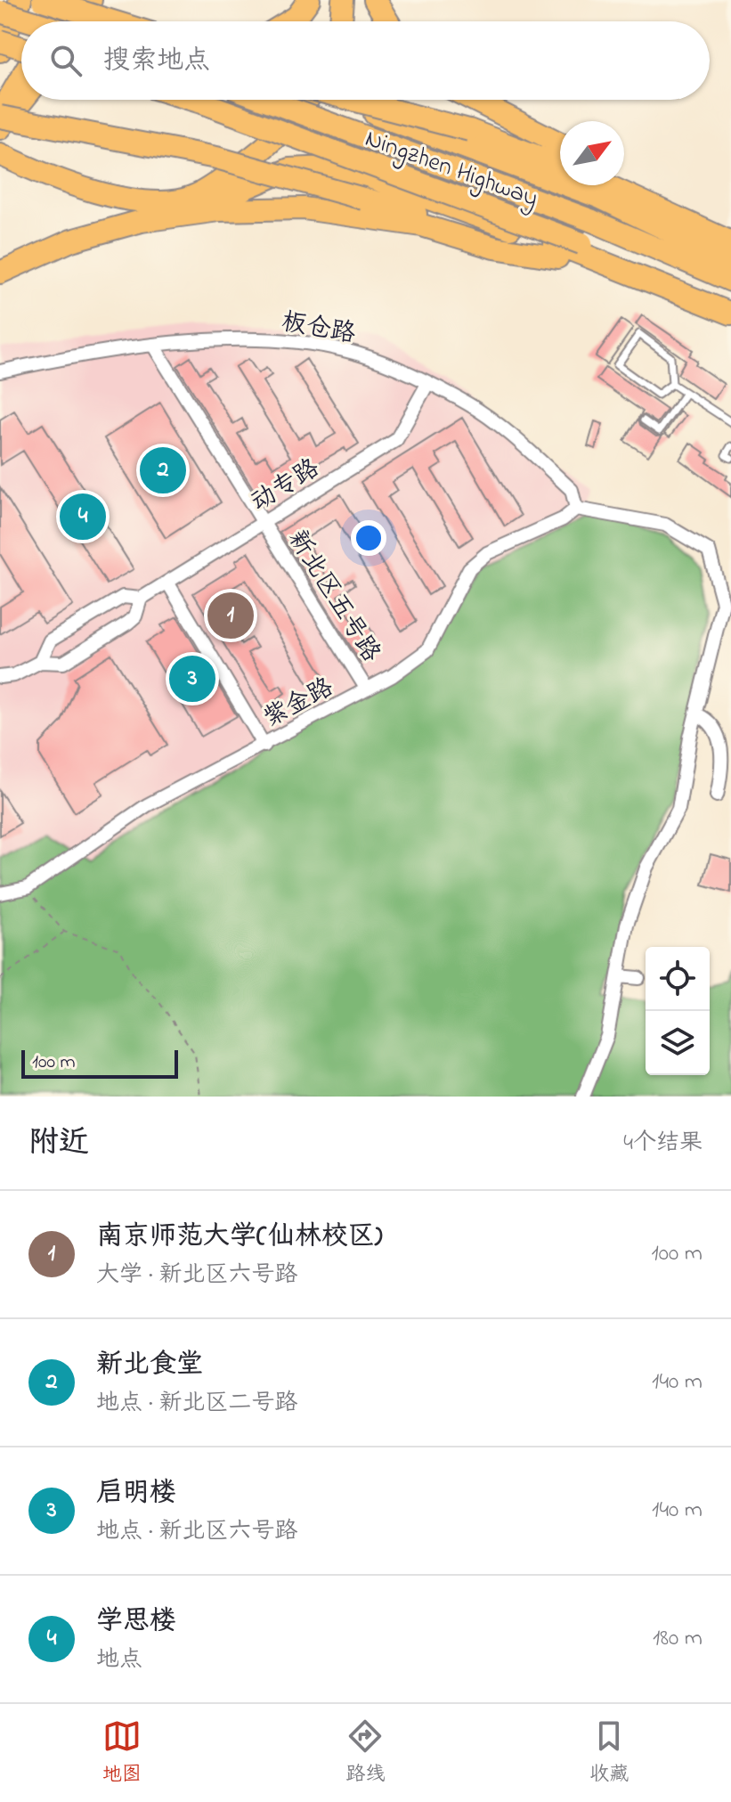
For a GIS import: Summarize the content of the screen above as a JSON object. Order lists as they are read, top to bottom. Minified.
{"streets":{"highway":["Ningzhen Highway"],"street":["板仓路","动专路","新北区五号路","紫金路"]},"crossings":[["板仓路","动专路"],["板仓路","新北区五号路"],["板仓路","紫金路"],["动专路","新北区五号路"],["新北区五号路","紫金路"]],"scale_bar":"100 m","north":"top right","page":{"search":"搜索地点","pins":["2","4","1","3"],"scale":"100 m","heading":["附近","4个结果"],"list":[{"mark":"1","name":"南京师范大学(仙林校区)","note":"大学 · 新北区六号路","value":"100 m"},{"mark":"2","name":"新北食堂","note":"地点 · 新北区二号路","value":"140 m"},{"mark":"3","name":"启明楼","note":"地点 · 新北区六号路","value":"140 m"},{"mark":"4","name":"学思楼","note":"地点","value":"180 m"}],"nav":["地图","路线","收藏"]}}
